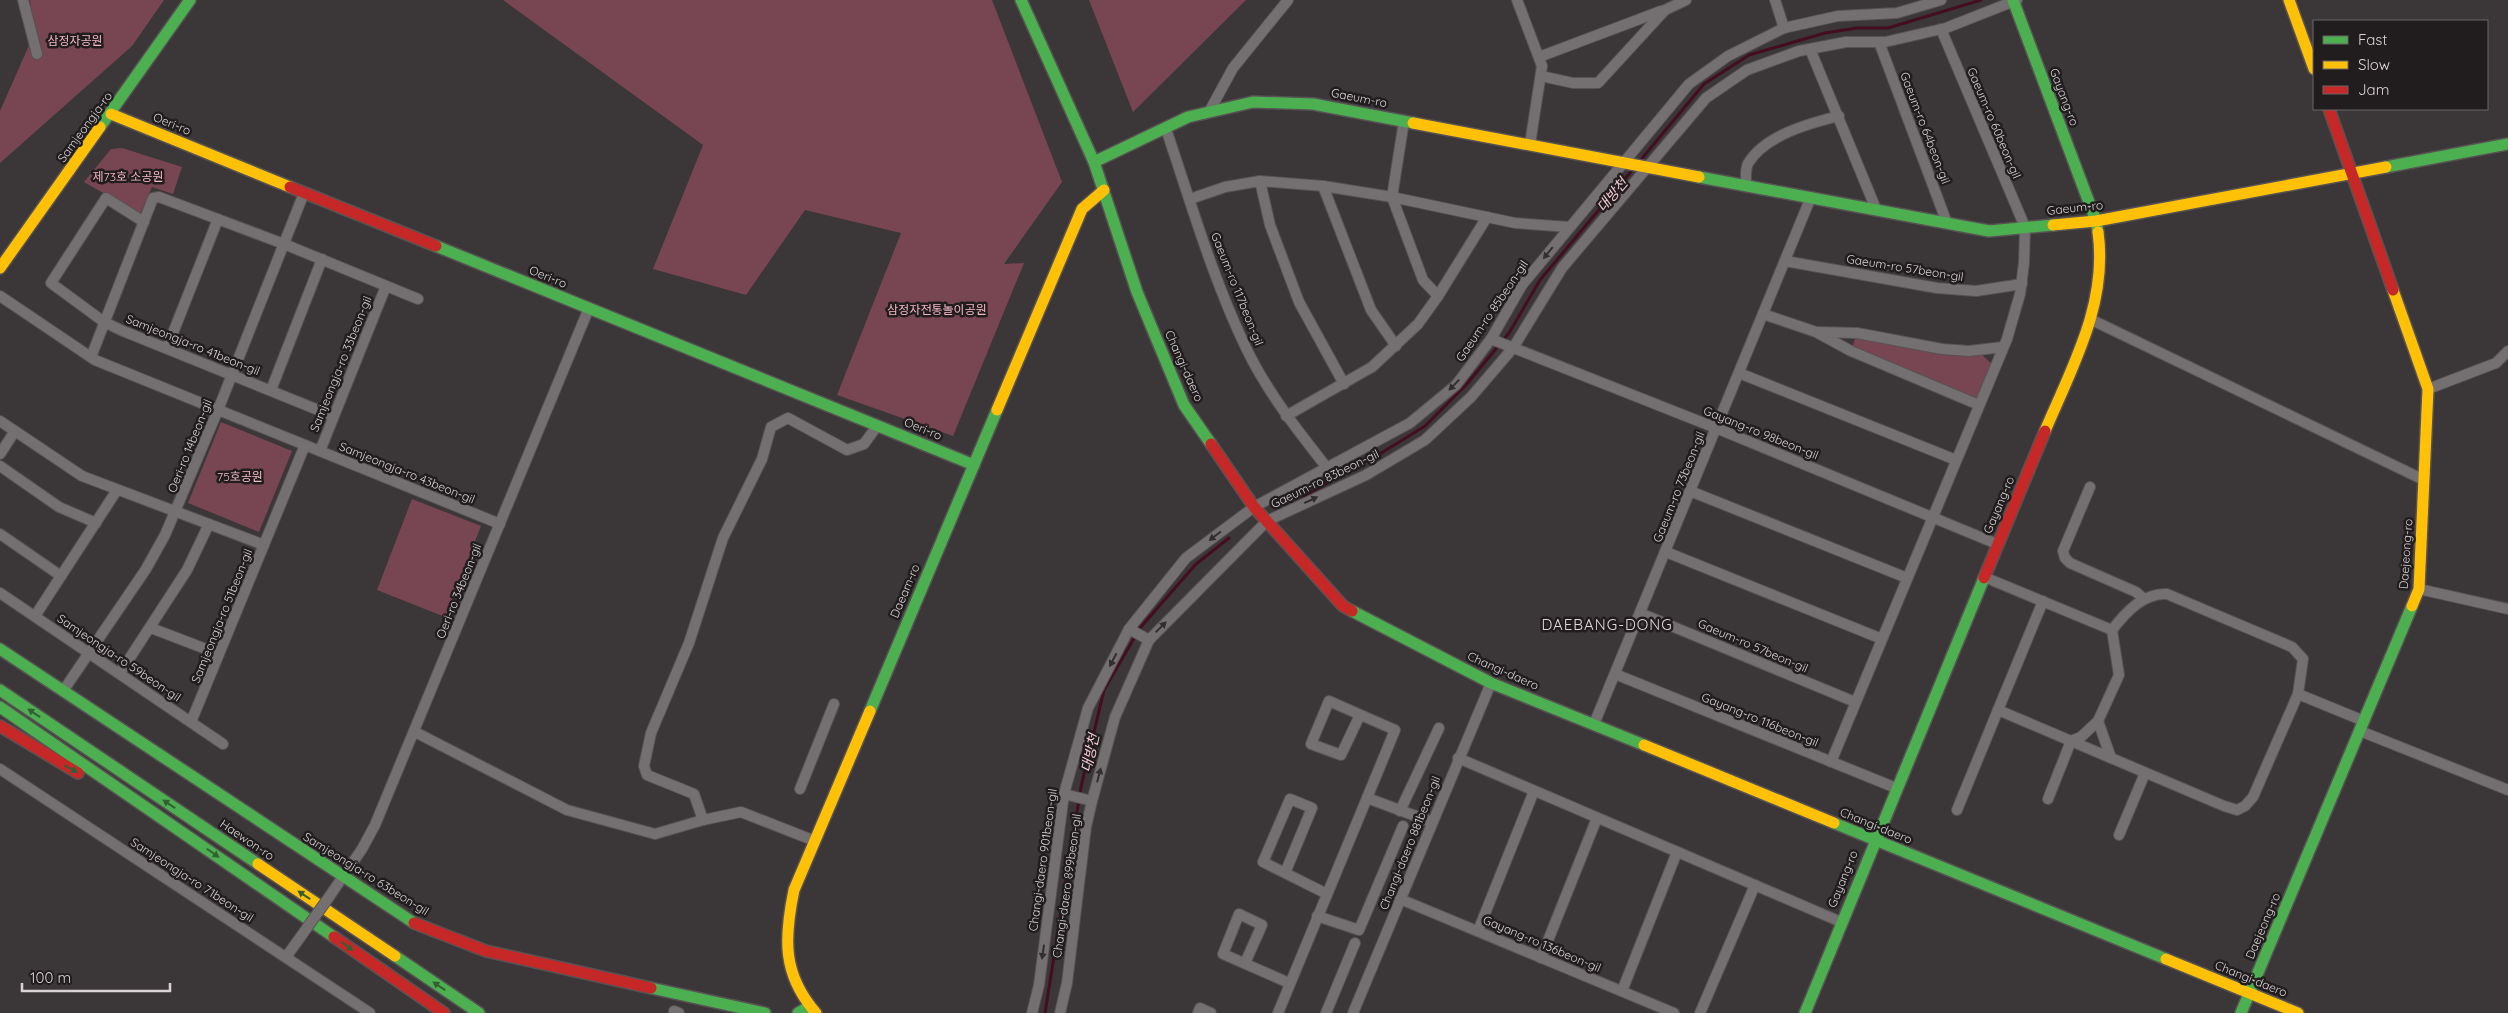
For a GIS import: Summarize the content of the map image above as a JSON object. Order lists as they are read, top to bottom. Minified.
{"streets":{"main road":["Gayang-ro","Gaeum-ro","Oeri-ro","Samjeongja-ro","Changi-daero","Daejeong-ro","Daeam-ro","Haewon-ro","Samjeongja-ro 63beon-gil"],"street":["Gaeum-ro 60beon-gil","Gaeum-ro 64beon-gil","Gaeum-ro 57beon-gil","Gaeum-ro 117beon-gil","Gaeum-ro 85beon-gil","Samjeongja-ro 41beon-gil","Samjeongja-ro 33beon-gil","Gayang-ro 98beon-gil","Oeri-ro 14beon-gil","Samjeongja-ro 43beon-gil","Gaeum-ro 83beon-gil","Gaeum-ro 73beon-gil","Oeri-ro 34beon-gil","Samjeongja-ro 51beon-gil","Samjeongja-ro 59beon-gil","Gayang-ro 116beon-gil","Changi-daero 881beon-gil","Changi-daero 901beon-gil","Samjeongja-ro 71beon-gil","Changi-daero 899beon-gil","Gayang-ro 136beon-gil"]},"crossings":[["Gayang-ro","Gaeum-ro"],["Gayang-ro","Changi-daero"],["Gayang-ro","Gayang-ro 98beon-gil"],["Gayang-ro","Gaeum-ro 83beon-gil"],["Gayang-ro","Gayang-ro 116beon-gil"],["Gaeum-ro","Gaeum-ro 60beon-gil"],["Gaeum-ro","Gaeum-ro 64beon-gil"],["Gaeum-ro","Gaeum-ro 117beon-gil"],["Gaeum-ro","Gaeum-ro 85beon-gil"],["Gaeum-ro","Changi-daero"],["Gaeum-ro","Gaeum-ro 83beon-gil"],["Gaeum-ro","Gaeum-ro 73beon-gil"],["Gaeum-ro","Daejeong-ro"],["Gaeum-ro 60beon-gil","Gaeum-ro 83beon-gil"],["Oeri-ro","Samjeongja-ro"],["Oeri-ro","Oeri-ro 14beon-gil"],["Oeri-ro","Oeri-ro 34beon-gil"],["Oeri-ro","Daeam-ro"],["Gaeum-ro 64beon-gil","Gaeum-ro 83beon-gil"],["Gaeum-ro 57beon-gil","Gaeum-ro 73beon-gil"],["Gaeum-ro 117beon-gil","Gaeum-ro 85beon-gil"],["Gaeum-ro 85beon-gil","Changi-daero"],["Gaeum-ro 85beon-gil","Gayang-ro 98beon-gil"],["Gaeum-ro 85beon-gil","Changi-daero 901beon-gil"],["Samjeongja-ro 41beon-gil","Samjeongja-ro 33beon-gil"],["Samjeongja-ro 41beon-gil","Oeri-ro 14beon-gil"],["Samjeongja-ro 33beon-gil","Oeri-ro 14beon-gil"],["Samjeongja-ro 33beon-gil","Samjeongja-ro 43beon-gil"],["Changi-daero","Gaeum-ro 83beon-gil"],["Changi-daero","Gaeum-ro 73beon-gil"],["Changi-daero","Daejeong-ro"],["Changi-daero","Daeam-ro"],["Changi-daero","Changi-daero 881beon-gil"],["Changi-daero","Changi-daero 901beon-gil"],["Changi-daero","Changi-daero 899beon-gil"],["Gayang-ro 98beon-gil","Gaeum-ro 83beon-gil"],["Gayang-ro 98beon-gil","Gaeum-ro 73beon-gil"],["Oeri-ro 14beon-gil","Samjeongja-ro 43beon-gil"],["Oeri-ro 14beon-gil","Samjeongja-ro 51beon-gil"],["Oeri-ro 14beon-gil","Samjeongja-ro 59beon-gil"],["Oeri-ro 14beon-gil","Samjeongja-ro 63beon-gil"],["Samjeongja-ro 43beon-gil","Oeri-ro 34beon-gil"],["Gaeum-ro 83beon-gil","Changi-daero 899beon-gil"],["Gaeum-ro 73beon-gil","Gayang-ro 116beon-gil"],["Oeri-ro 34beon-gil","Samjeongja-ro 63beon-gil"],["Oeri-ro 34beon-gil","Samjeongja-ro 71beon-gil"],["Samjeongja-ro 51beon-gil","Samjeongja-ro 59beon-gil"],["Changi-daero 881beon-gil","Gayang-ro 136beon-gil"]],"one_way":["Changi-daero 901beon-gil","Changi-daero 899beon-gil"],"districts":["DAEBANG-DONG"],"water":["대방천"],"parks":["삼정자공원","제73호 소공원","삼정자전통놀이공원","75호공원"],"legend":["Fast","Slow","Jam"],"scale_bar":"100 m"}
